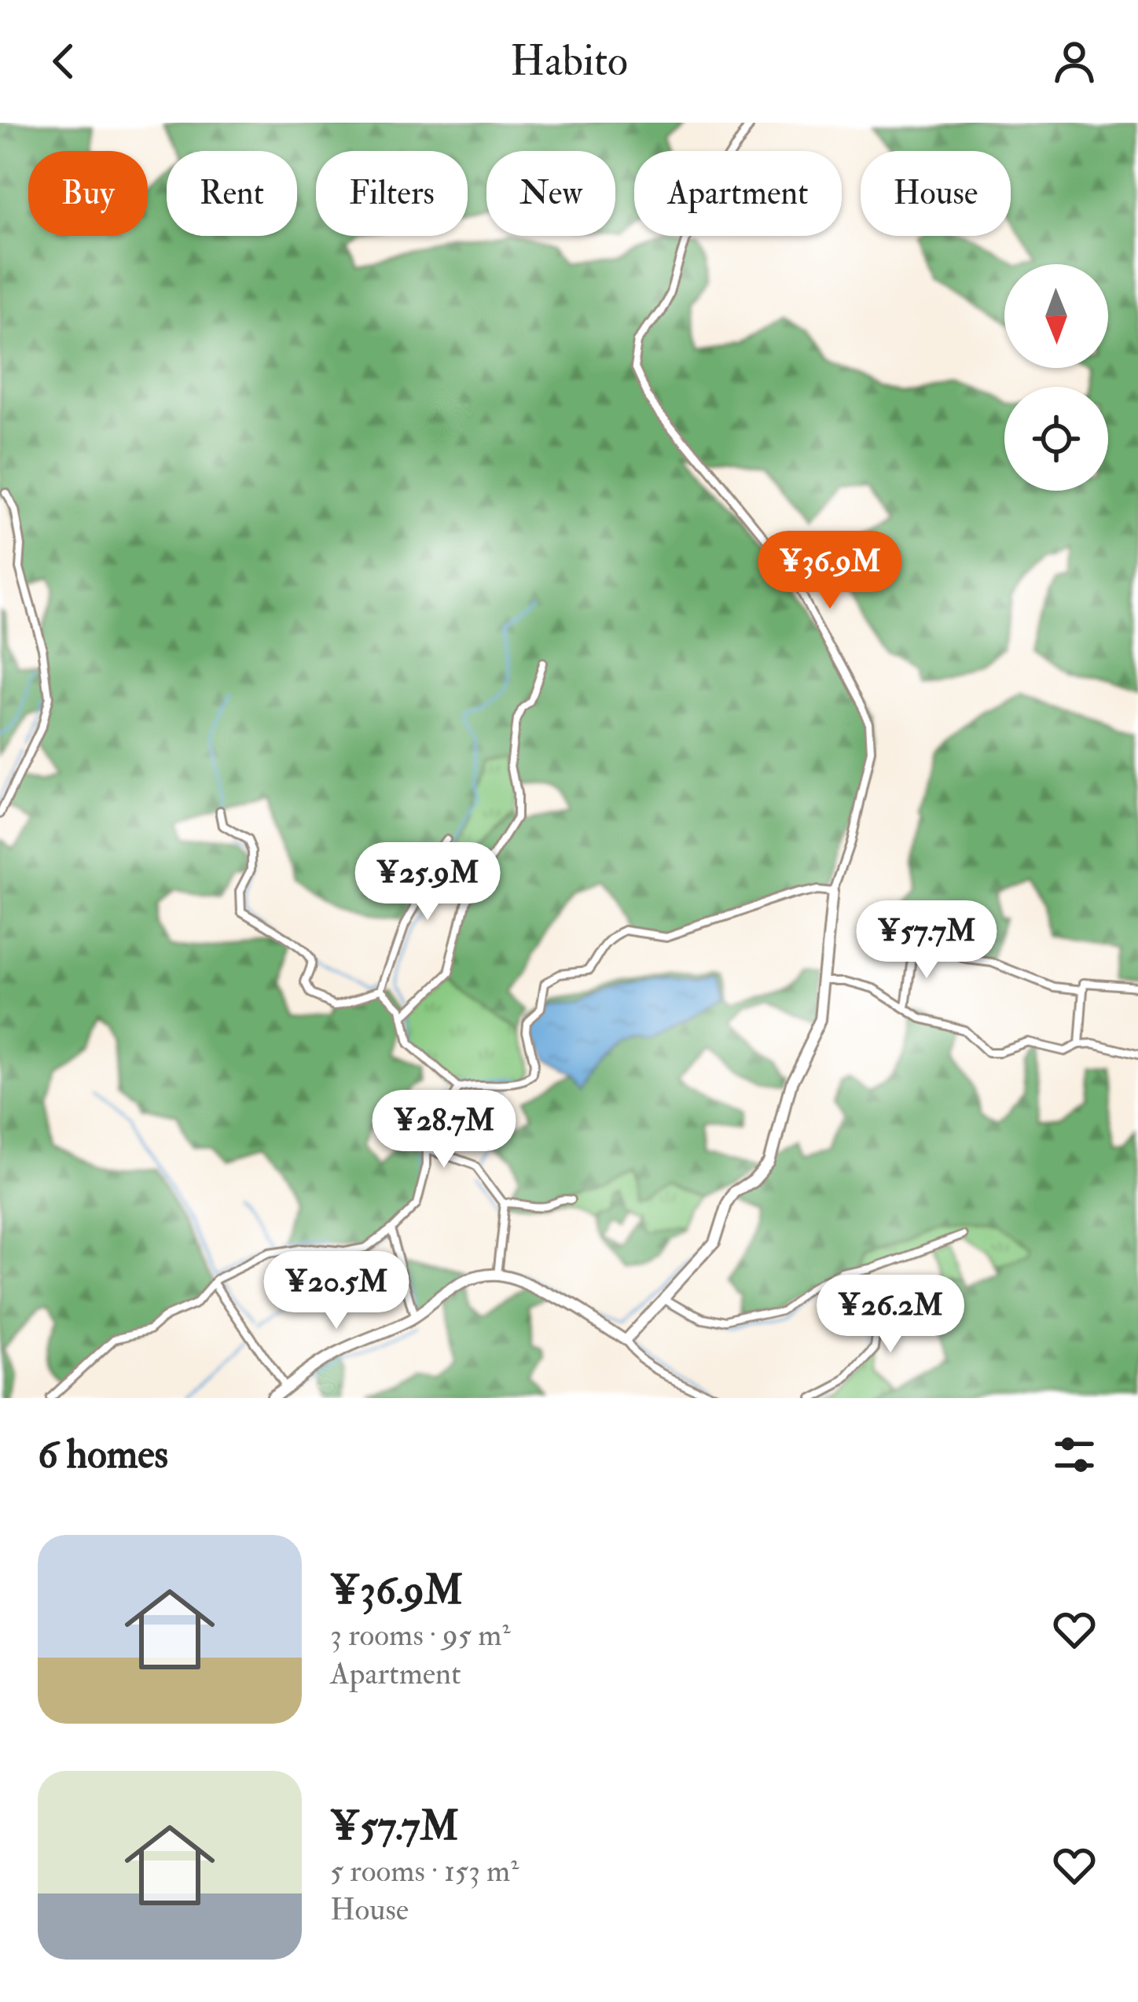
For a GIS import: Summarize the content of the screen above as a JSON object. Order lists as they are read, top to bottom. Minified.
{"north":"bottom","page":{"header":"Habito","chip":["Buy","Rent","Filters","New","Apartment","House"],"price":["¥36.9M","¥25.9M","¥57.7M","¥28.7M","¥20.5M","¥26.2M"],"heading":"6 homes","list":[{"name":"¥36.9M","note":"3 rooms · 95 m² · Apartment"},{"name":"¥57.7M","note":"5 rooms · 153 m² · House"}]}}
